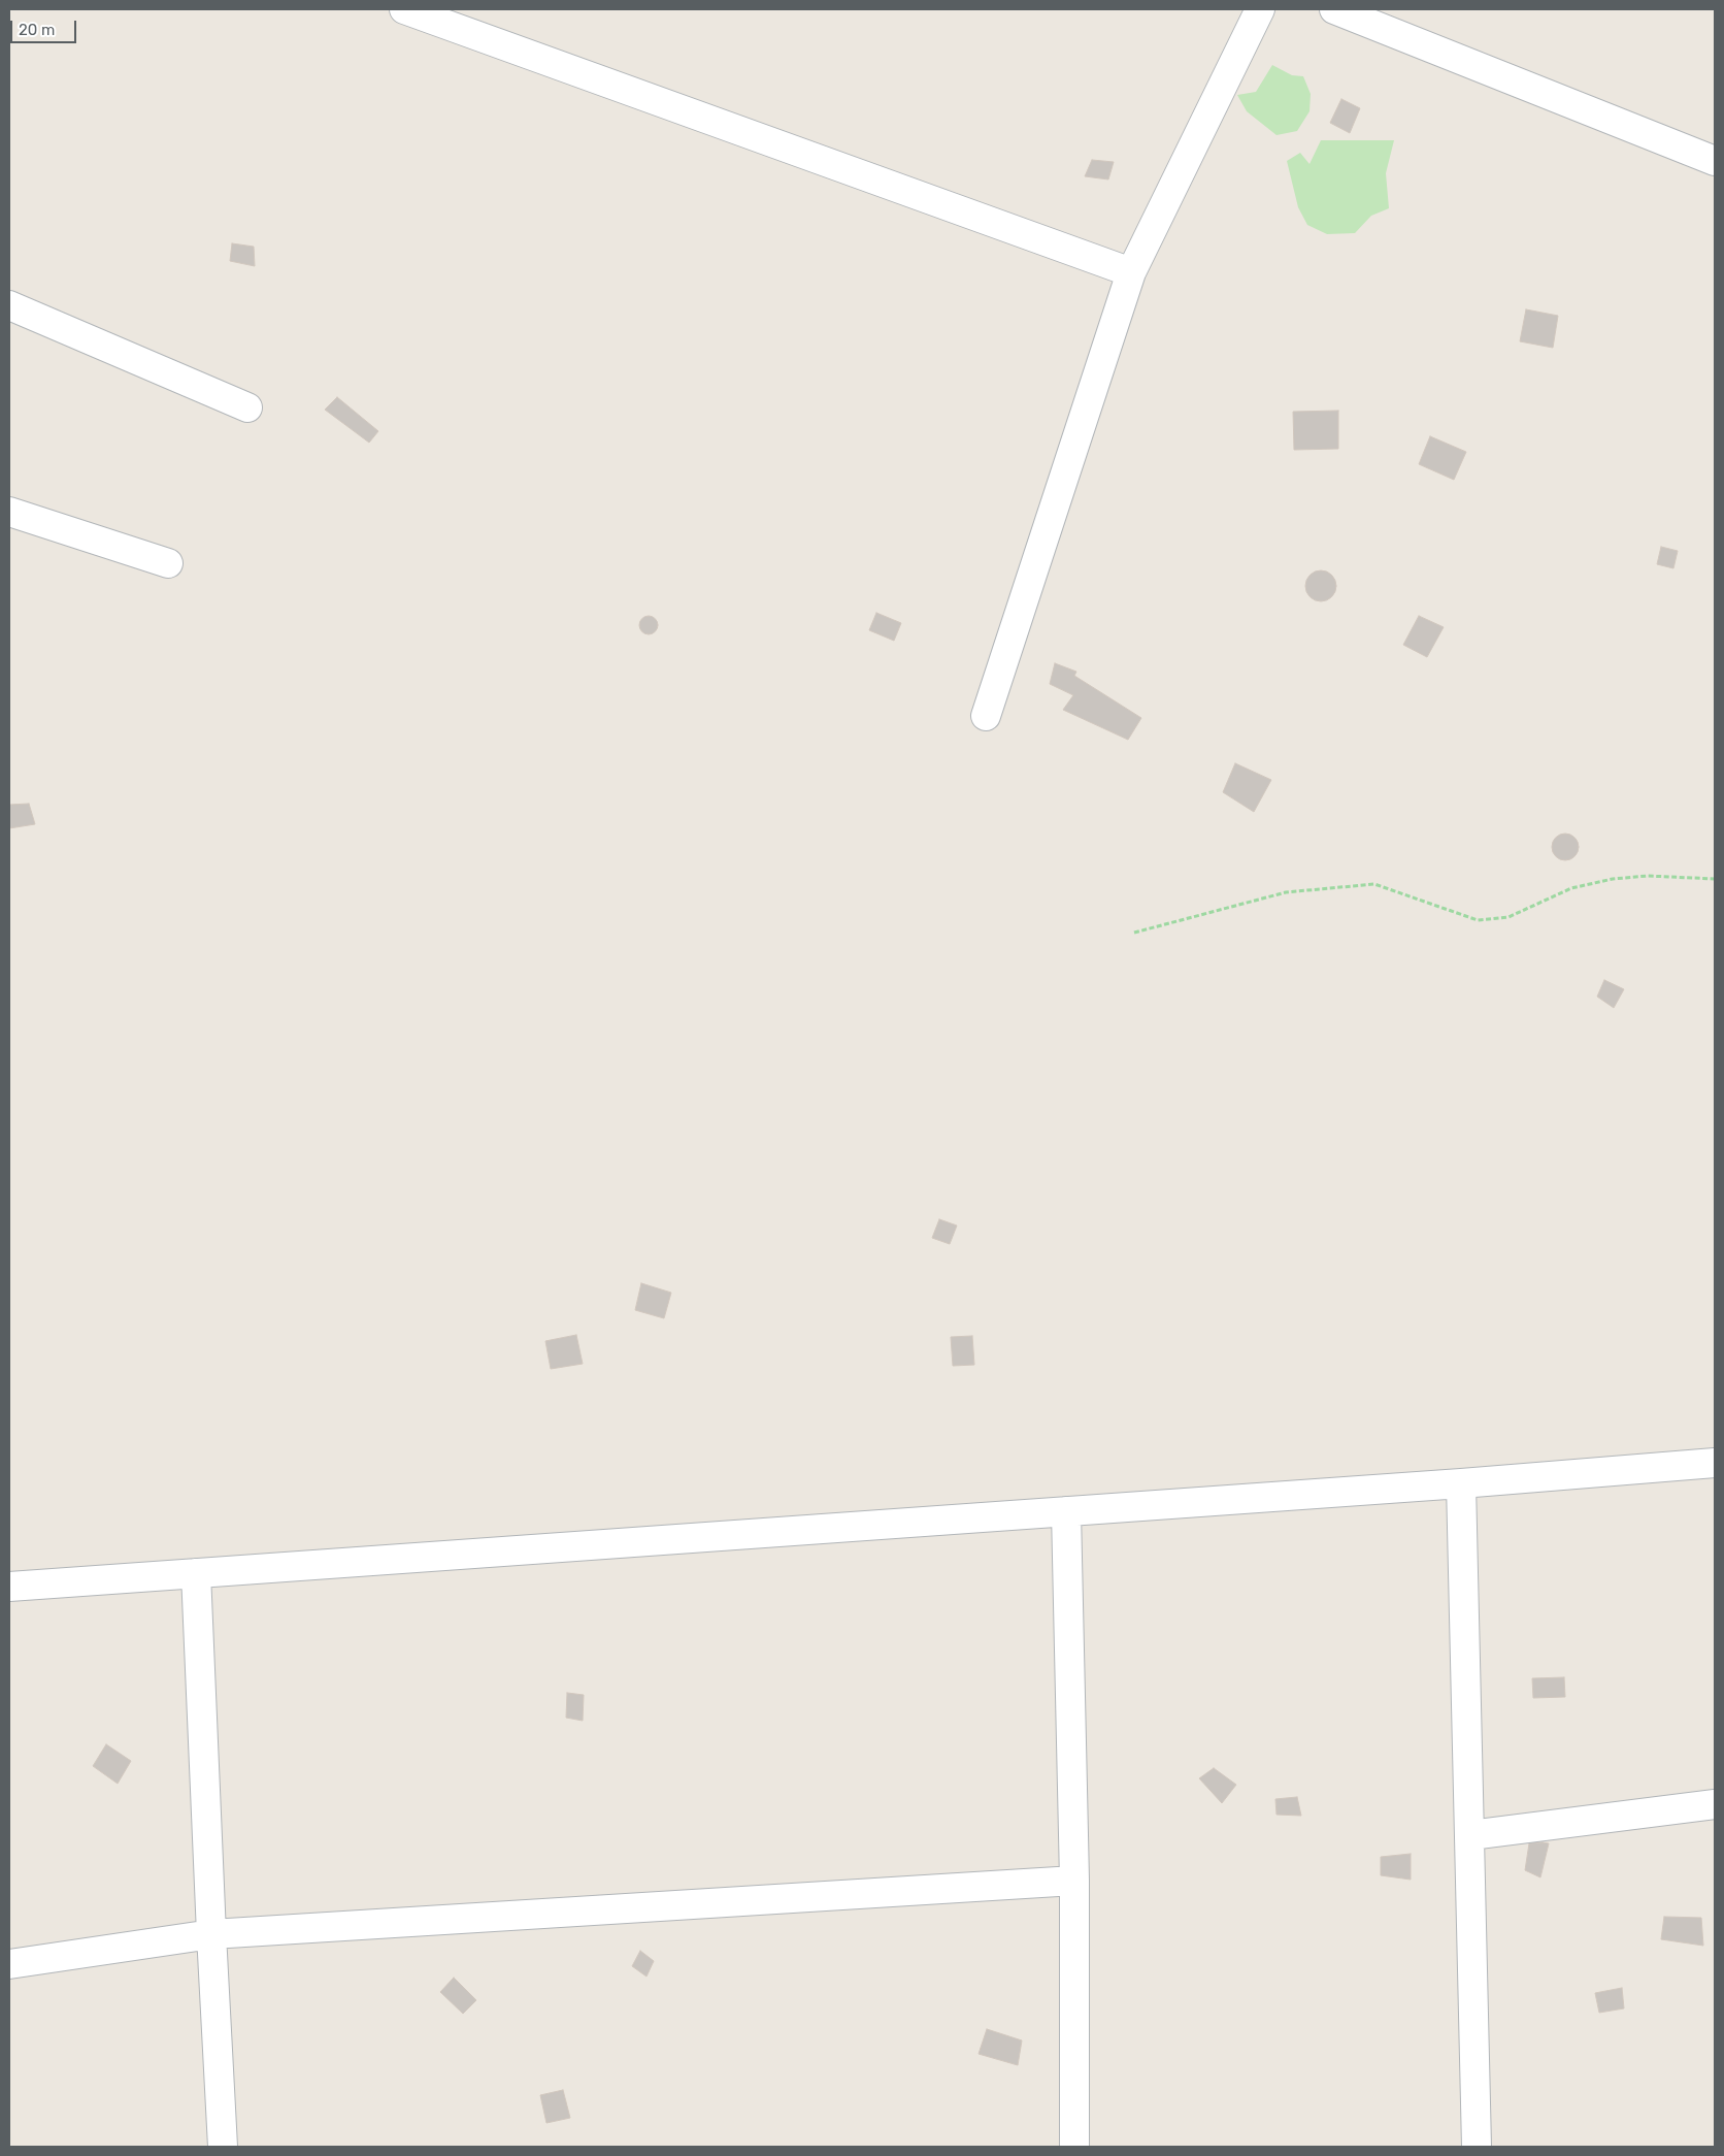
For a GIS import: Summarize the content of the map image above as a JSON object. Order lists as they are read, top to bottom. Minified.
{"scale_bar":"20 m"}
